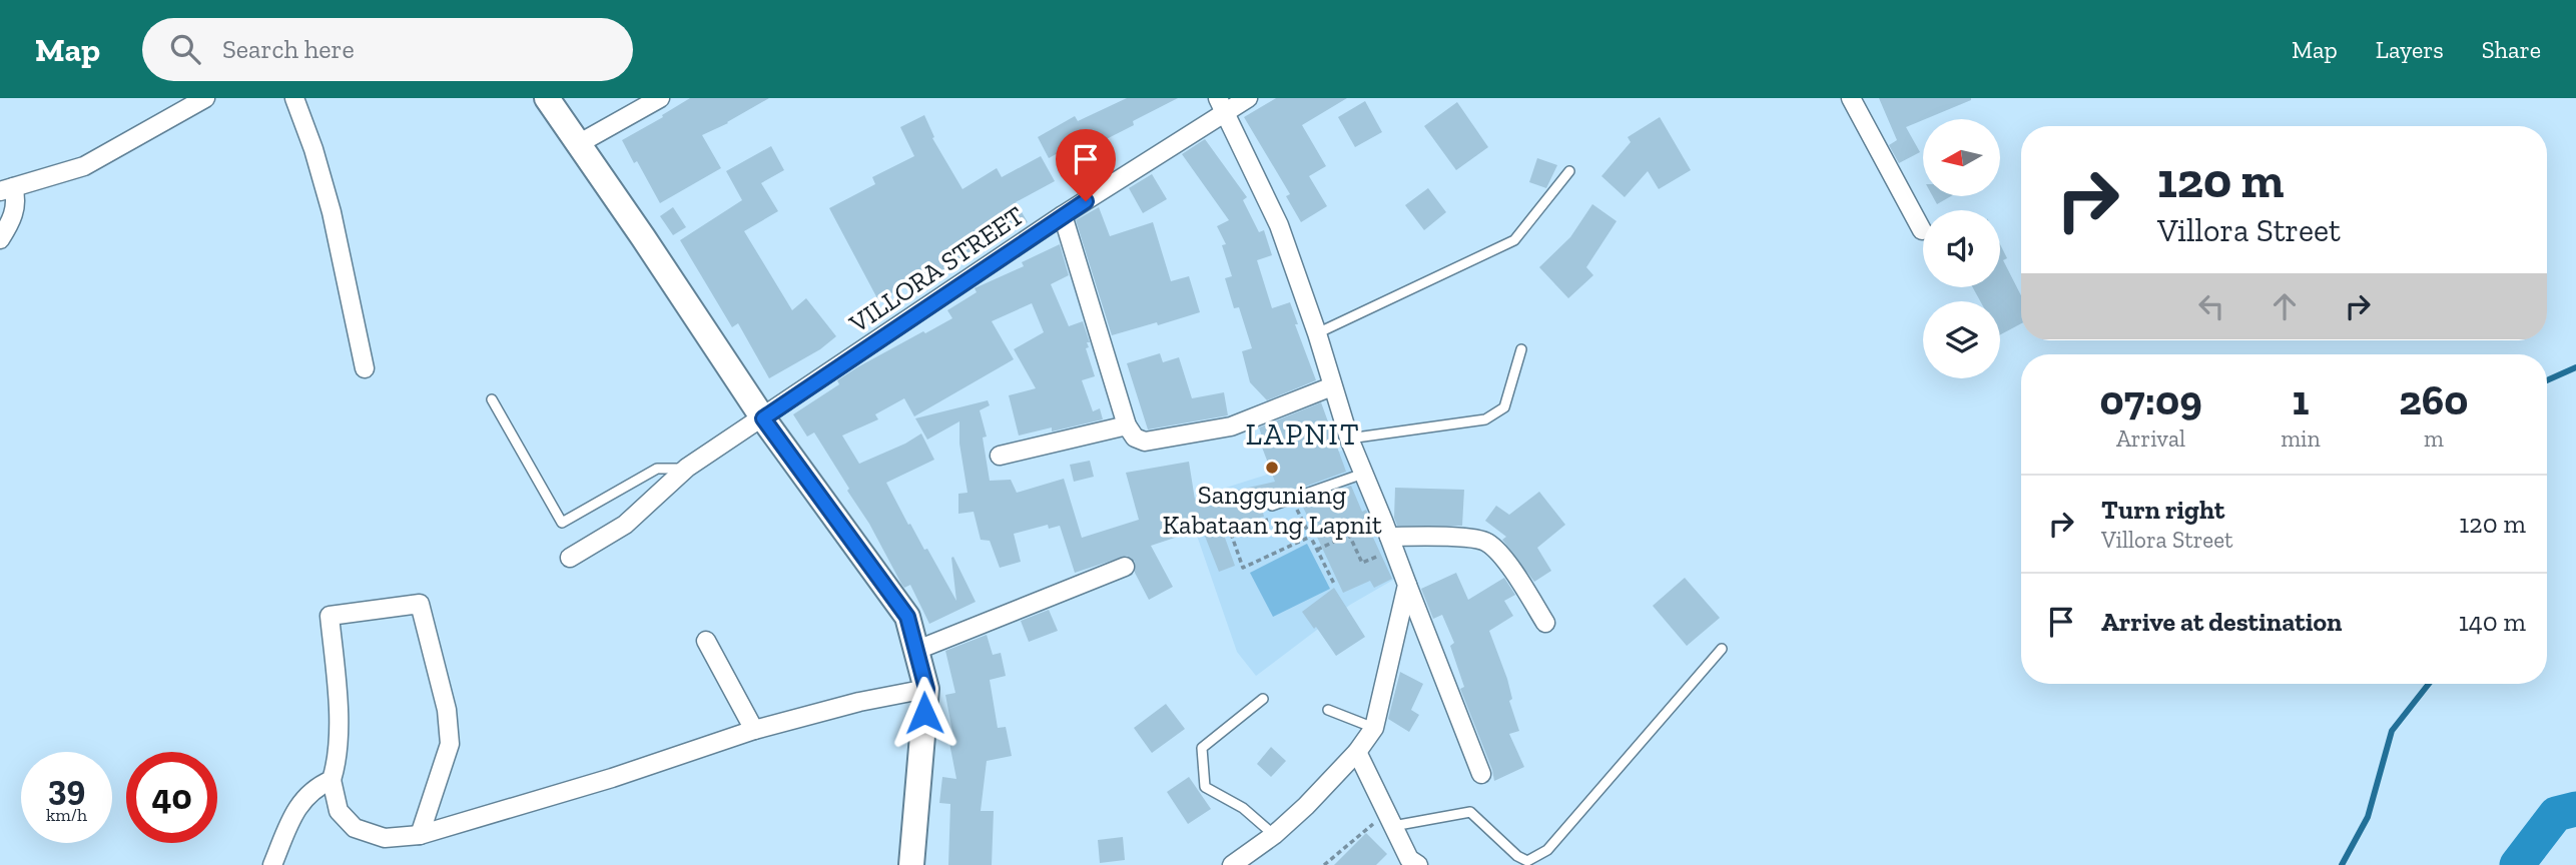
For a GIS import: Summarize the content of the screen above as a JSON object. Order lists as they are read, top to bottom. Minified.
{"streets":{"street":["VILLORA STREET"]},"districts":["LAPNIT"],"places":["Sangguniang Kabataan ng Lapnit"],"north":"left","page":{"header":"Map","search":"Search here","nav":["Map","Layers","Share"],"turn":["120 m","Villora Street"],"eta":["07:09","Arrival","1","min","260","m"],"list":[{"name":"Turn right","note":"Villora Street","value":"120 m"},{"name":"Arrive at destination","value":"140 m"}],"speed":"39 km/h","limit":"40"}}
